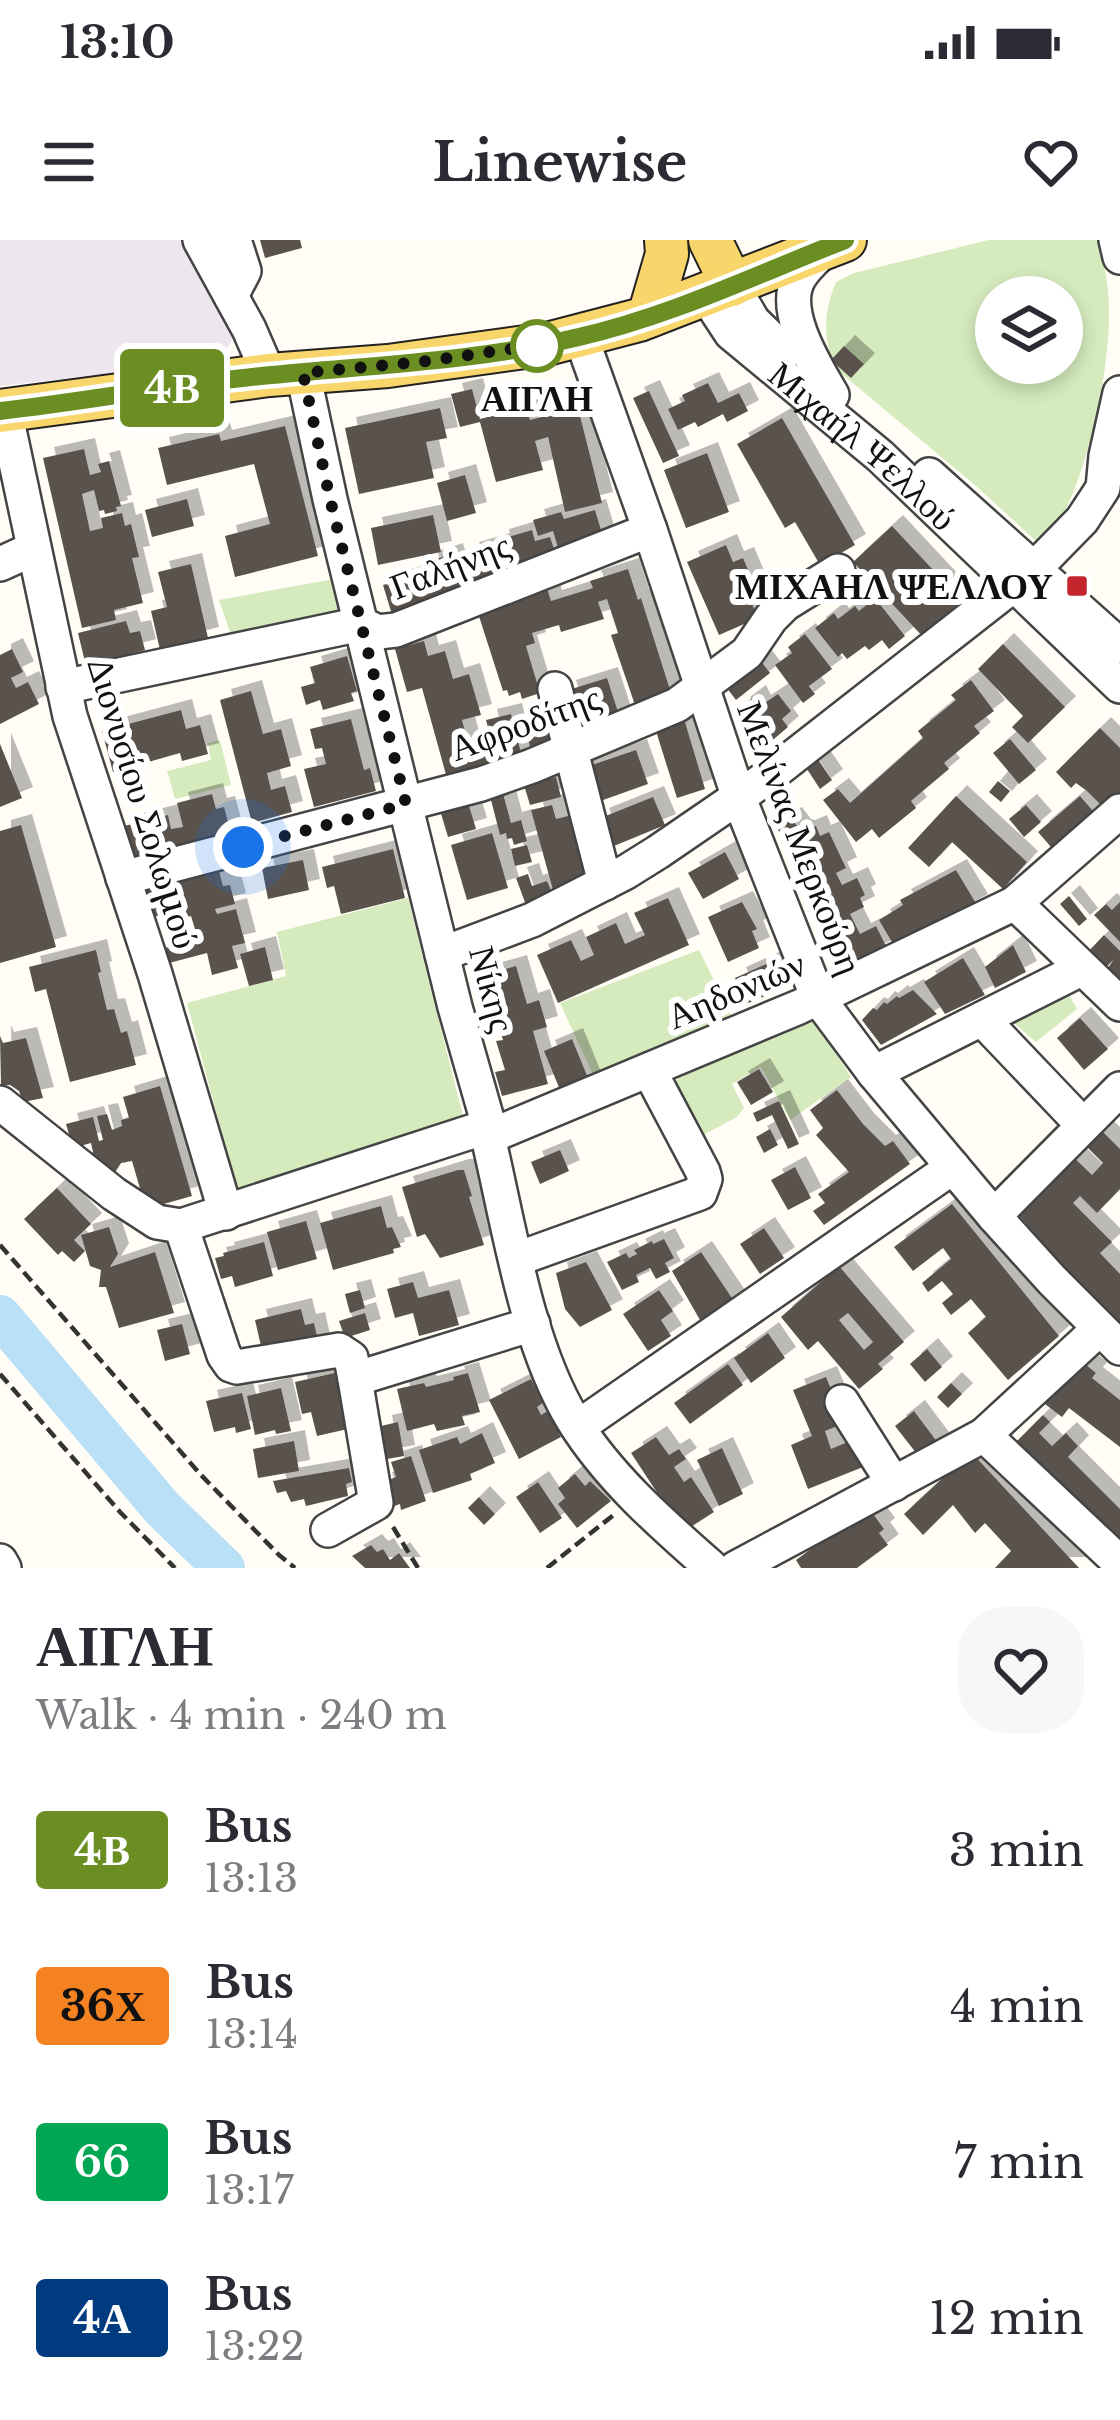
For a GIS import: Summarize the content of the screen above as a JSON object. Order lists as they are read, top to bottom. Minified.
{"streets":{"main road":["Μιχαήλ Ψελλού"],"street":["Γαλήνης","Αφροδίτης","Διονυσίου Σολωμού","Μελίνας Μερκούρη","Νίκης","Αηδονιών"]},"crossings":[["Γαλήνης","Διονυσίου Σολωμού"],["Γαλήνης","Μελίνας Μερκούρη"],["Γαλήνης","Νίκης"],["Αφροδίτης","Διονυσίου Σολωμού"],["Αφροδίτης","Μελίνας Μερκούρη"],["Αφροδίτης","Νίκης"],["Διονυσίου Σολωμού","Αηδονιών"],["Μελίνας Μερκούρη","Αηδονιών"],["Νίκης","Αηδονιών"]],"places":{"other":["ΑΙΓΛΗ"],"transit":["ΜΙΧΑΗΛ ΨΕΛΛΟΥ"]},"lines":["bus line 4Β"],"page":{"status":"13:10","header":"Linewise","on_map":"4Β","heading":["ΑΙΓΛΗ","Walk · 4 min · 240 m"],"list":[{"mark":"4Β","name":"Bus","note":"13:13","value":"3 min"},{"mark":"36Χ","name":"Bus","note":"13:14","value":"4 min"},{"mark":"66","name":"Bus","note":"13:17","value":"7 min"},{"mark":"4Α","name":"Bus","note":"13:22","value":"12 min"}]}}
